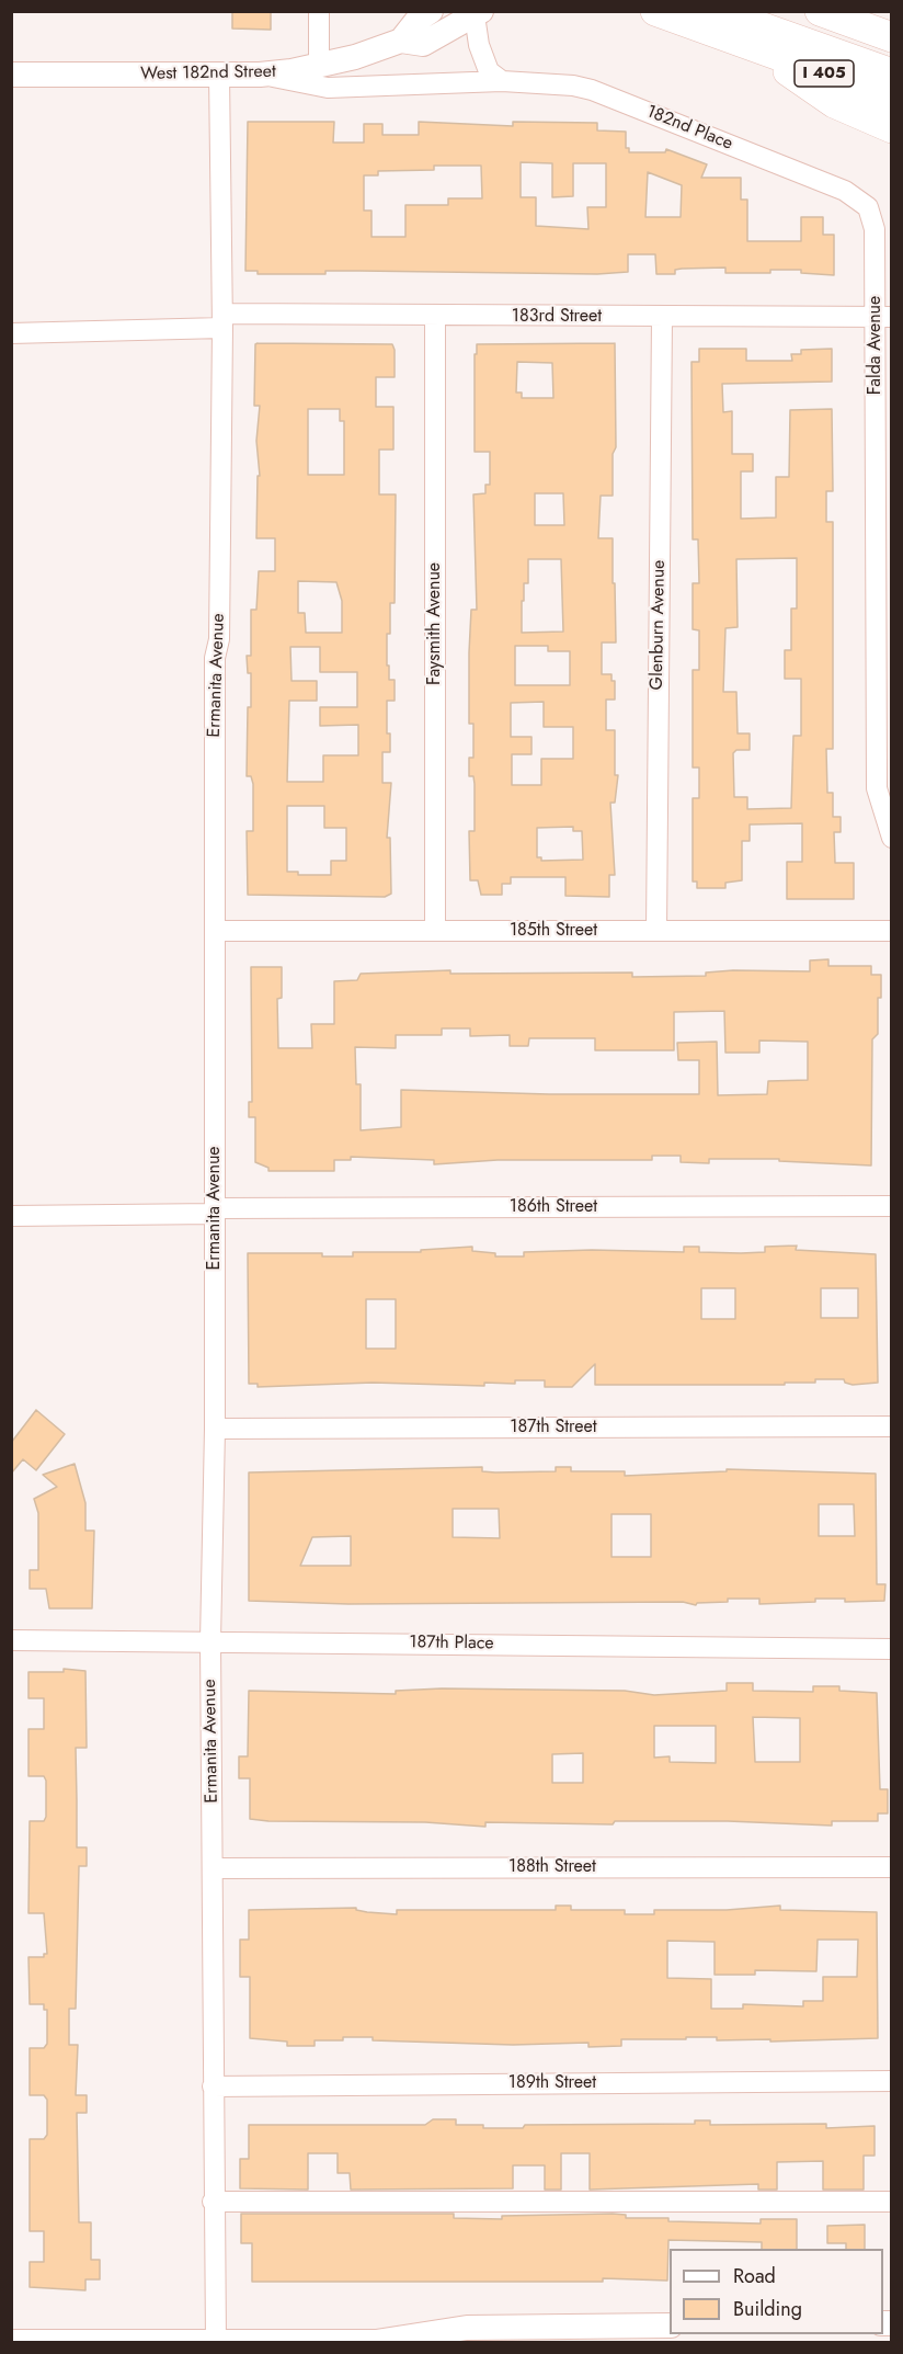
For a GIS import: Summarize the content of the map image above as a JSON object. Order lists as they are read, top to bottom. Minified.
{"streets":{"highway":["I 405"],"main road":["West 182nd Street"],"street":["182nd Place","183rd Street","Falda Avenue","Faysmith Avenue","Glenburn Avenue","Ermanita Avenue","185th Street","186th Street","187th Street","187th Place","188th Street","189th Street"]},"crossings":[["West 182nd Street","182nd Place"],["West 182nd Street","Ermanita Avenue"],["182nd Place","Falda Avenue"],["183rd Street","Falda Avenue"],["183rd Street","Faysmith Avenue"],["183rd Street","Glenburn Avenue"],["183rd Street","Ermanita Avenue"],["Faysmith Avenue","185th Street"],["Glenburn Avenue","185th Street"],["Ermanita Avenue","185th Street"],["Ermanita Avenue","186th Street"],["Ermanita Avenue","187th Street"],["Ermanita Avenue","187th Place"],["Ermanita Avenue","188th Street"],["Ermanita Avenue","189th Street"]],"legend":["Road","Building"]}
